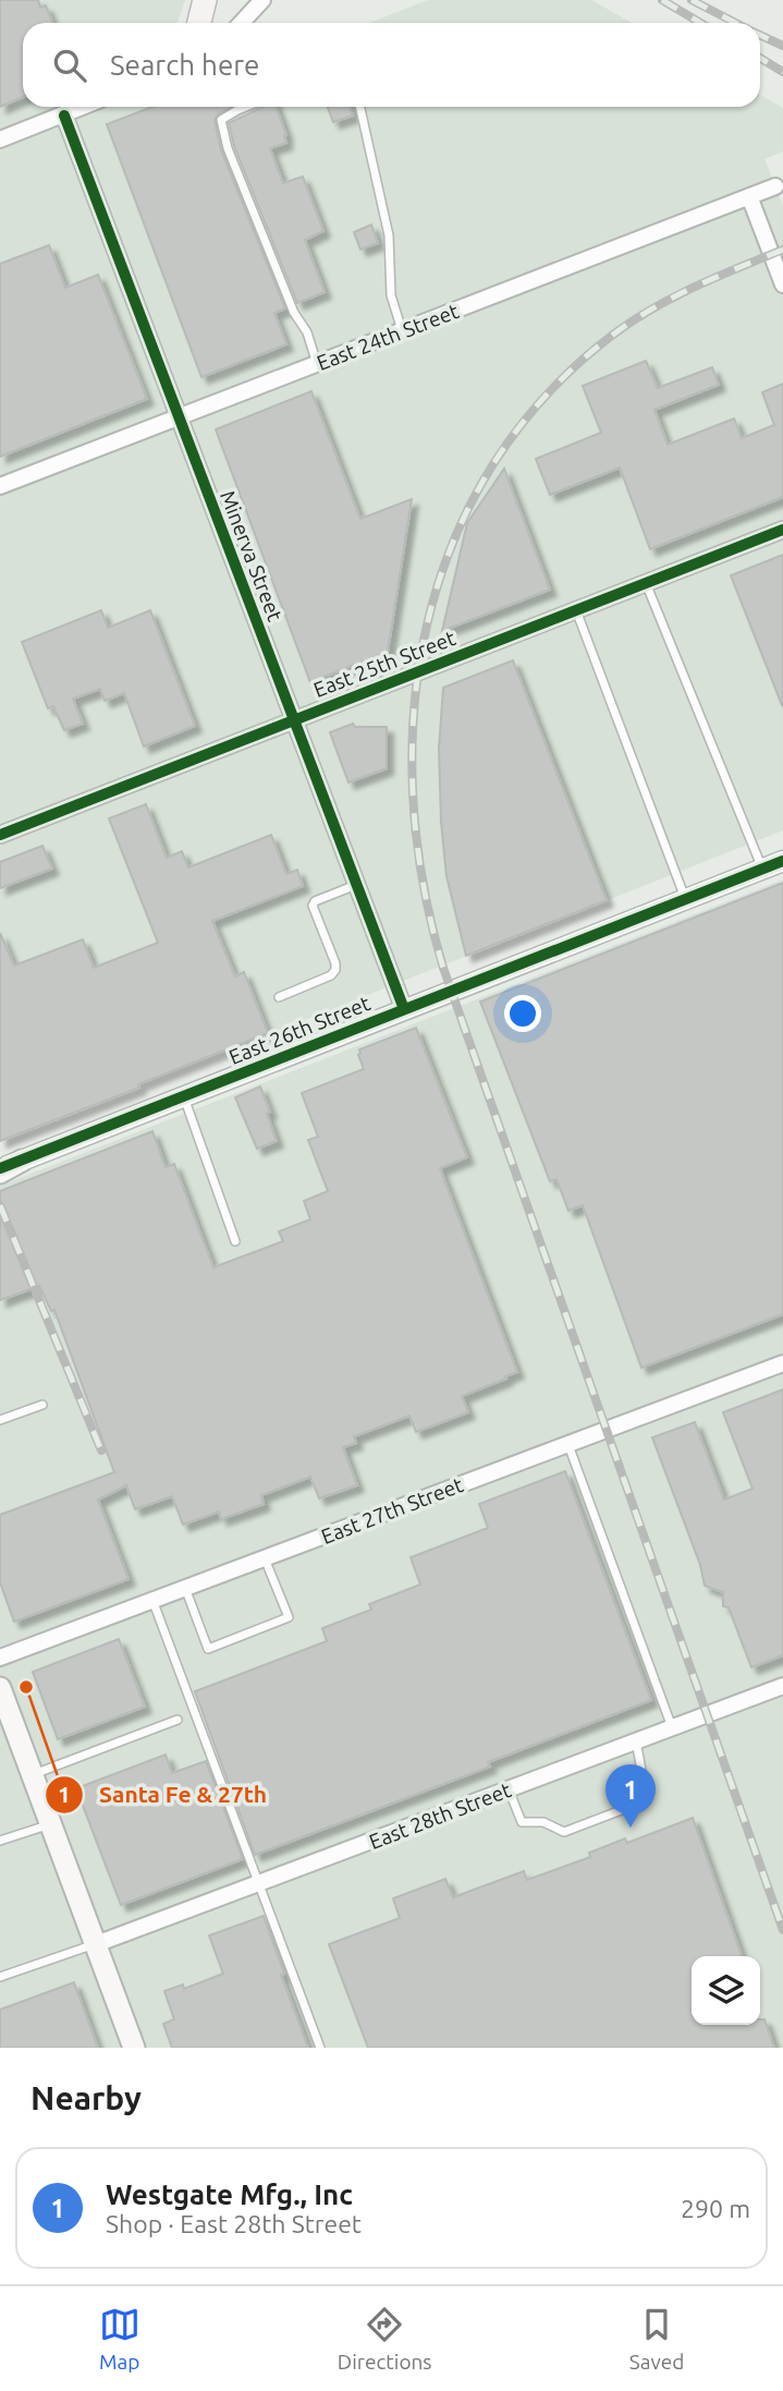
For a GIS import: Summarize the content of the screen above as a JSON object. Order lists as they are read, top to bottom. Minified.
{"streets":{"street":["East 24th Street","Minerva Street","East 25th Street","East 26th Street","East 27th Street","East 28th Street"]},"crossings":[["East 24th Street","Minerva Street"],["Minerva Street","East 25th Street"],["Minerva Street","East 26th Street"]],"places":["Santa Fe & 27th"],"page":{"search":"Search here","pins":"1","heading":"Nearby","list":[{"mark":"1","name":"Westgate Mfg., Inc","note":"Shop · East 28th Street","value":"290 m"}],"nav":["Map","Directions","Saved"]}}
